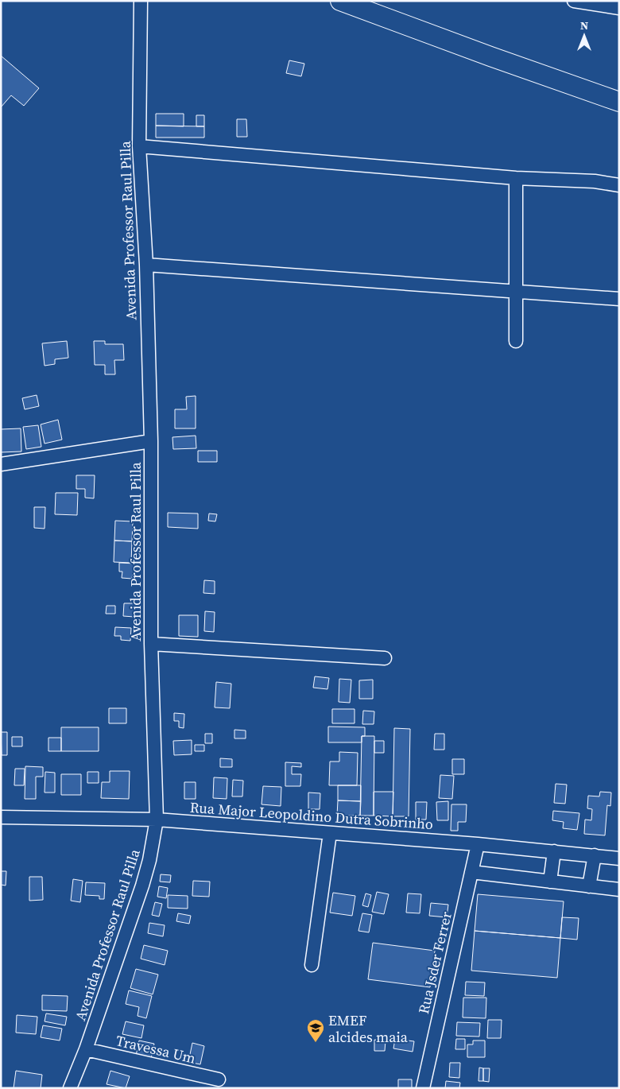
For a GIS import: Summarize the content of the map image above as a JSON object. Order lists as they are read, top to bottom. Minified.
{"streets":{"street":["Avenida Professor Raul Pilla","Rua Major Leopoldino Dutra Sobrinho","Rua Jsder Ferrer","Travessa Um"]},"crossings":[["Avenida Professor Raul Pilla","Rua Major Leopoldino Dutra Sobrinho"],["Avenida Professor Raul Pilla","Travessa Um"],["Rua Major Leopoldino Dutra Sobrinho","Rua Jsder Ferrer"]],"places":{"school or university":["EMEF alcides maia"]},"north":"top"}
